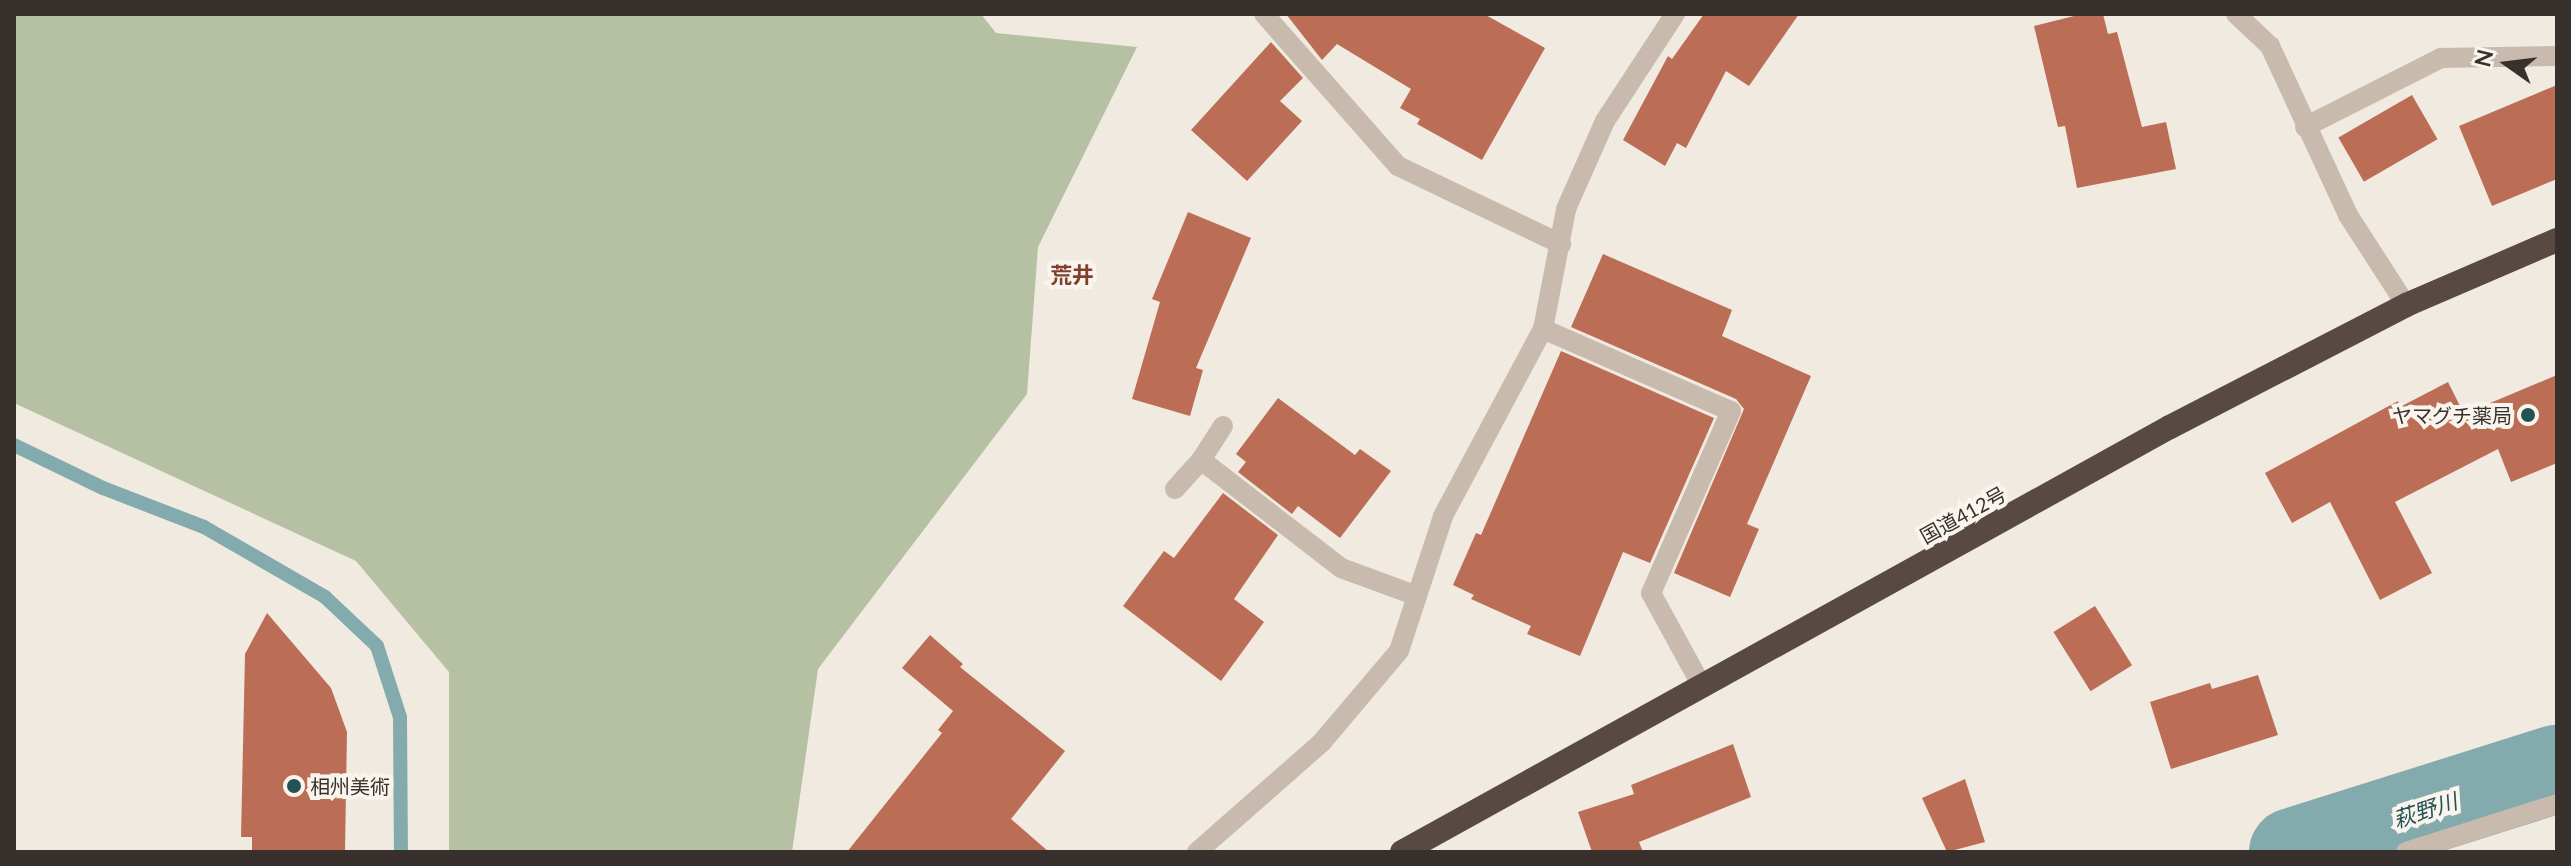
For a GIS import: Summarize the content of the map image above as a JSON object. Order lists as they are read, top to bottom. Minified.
{"streets":{"highway":["国道412号"]},"districts":["荒井"],"water":["萩野川"],"places":["ヤマグチ薬局","相州美術"],"north":"left"}
